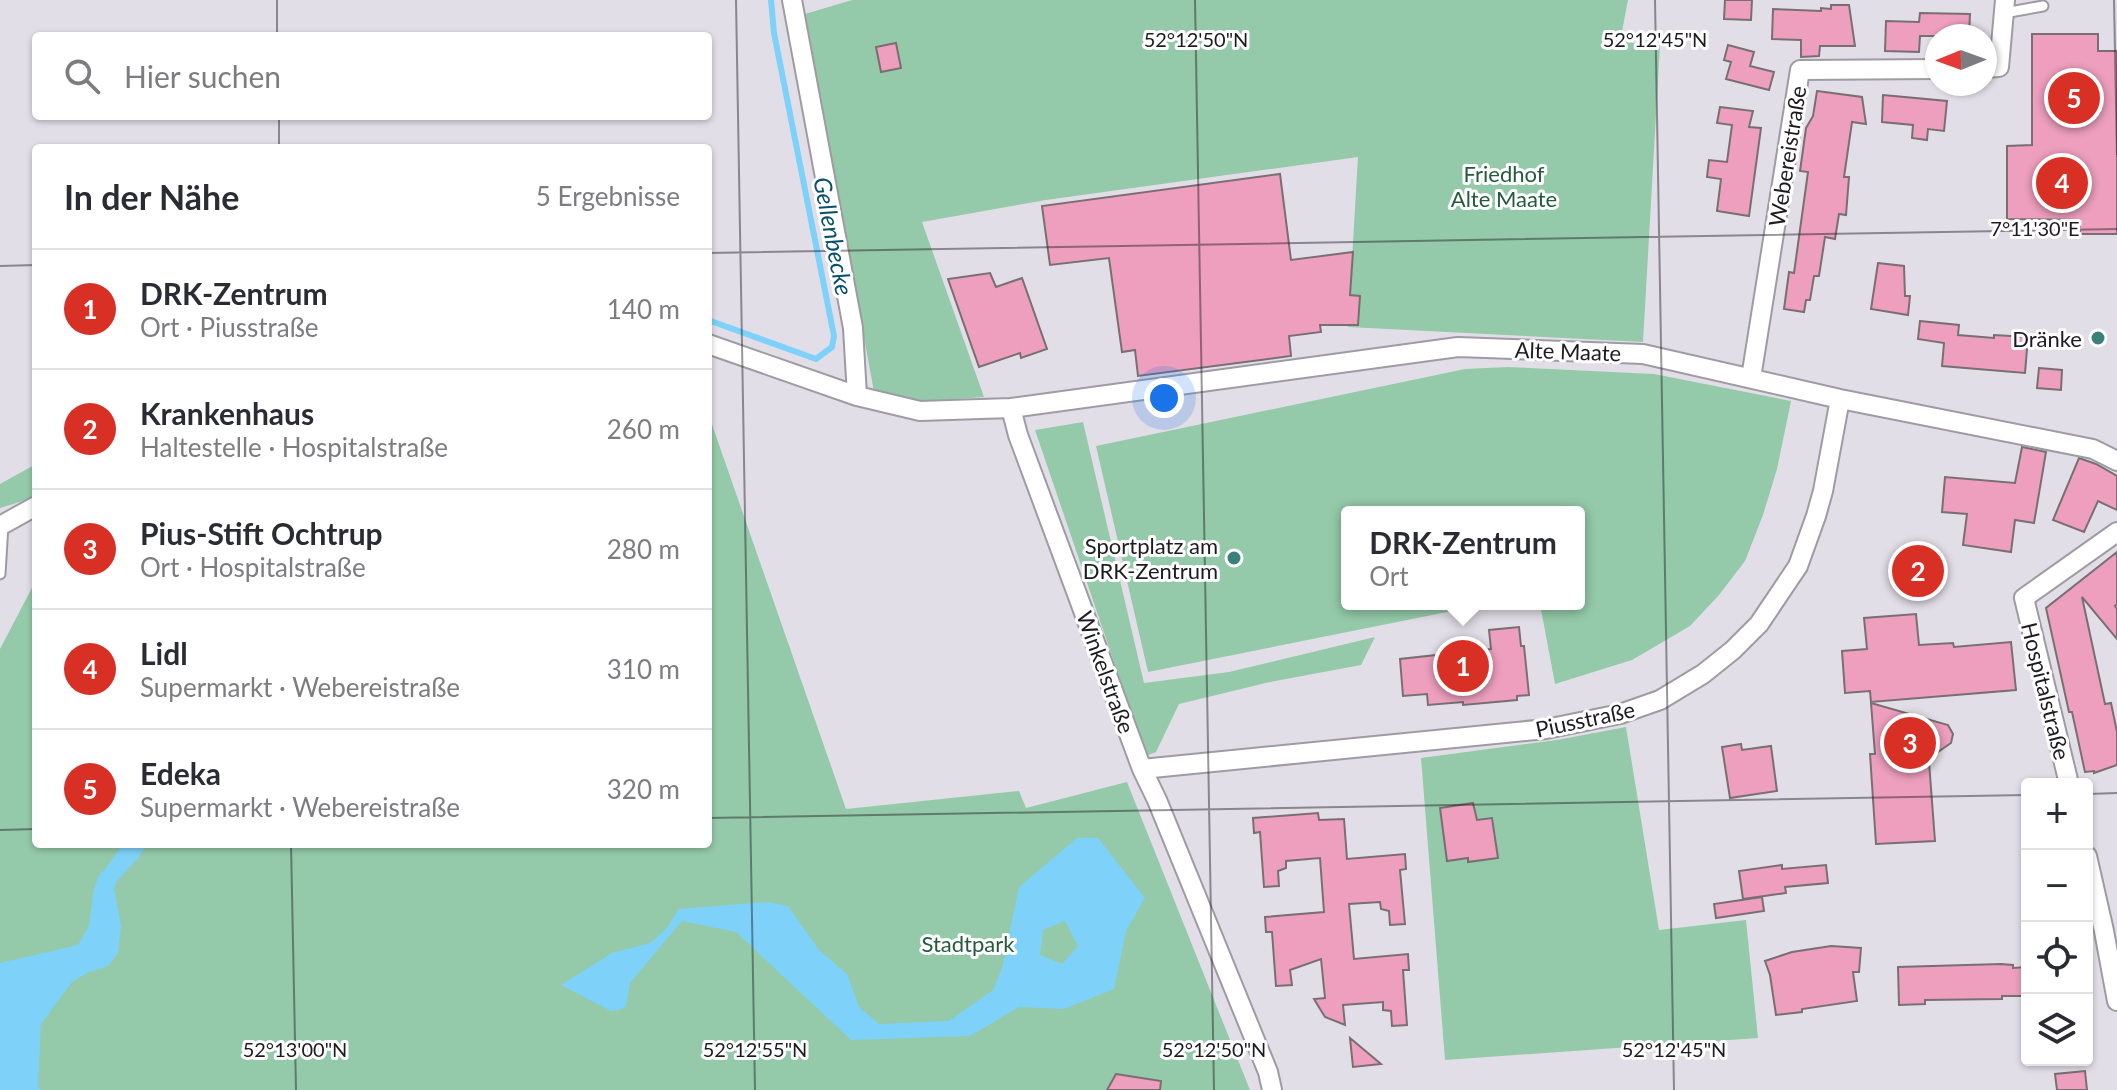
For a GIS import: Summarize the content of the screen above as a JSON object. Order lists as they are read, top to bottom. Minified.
{"streets":{"street":["Webereistraße","Alte Maate","Winkelstraße","Hospitalstraße","Piusstraße"]},"crossings":[["Webereistraße","Alte Maate"],["Alte Maate","Winkelstraße"],["Alte Maate","Piusstraße"],["Winkelstraße","Piusstraße"]],"water":["Gellenbecke"],"parks":["Friedhof Alte Maate","Stadtpark"],"places":["Dränke","Sportplatz am DRK-Zentrum"],"north":"left","page":{"search":"Hier suchen","pins":["5","4","2","1","3"],"heading":["In der Nähe","5 Ergebnisse"],"list":[{"mark":"1","name":"DRK-Zentrum","note":"Ort · Piusstraße","value":"140 m"},{"mark":"2","name":"Krankenhaus","note":"Haltestelle · Hospitalstraße","value":"260 m"},{"mark":"3","name":"Pius-Stift Ochtrup","note":"Ort · Hospitalstraße","value":"280 m"},{"mark":"4","name":"Lidl","note":"Supermarkt · Webereistraße","value":"310 m"},{"mark":"5","name":"Edeka","note":"Supermarkt · Webereistraße","value":"320 m"}],"popup":["DRK-Zentrum","Ort"],"map_buttons":["+","−"]},"coordinates":["52°12'50\"N","52°12'45\"N","7°11'30\"E","52°13'00\"N","52°12'55\"N"]}
